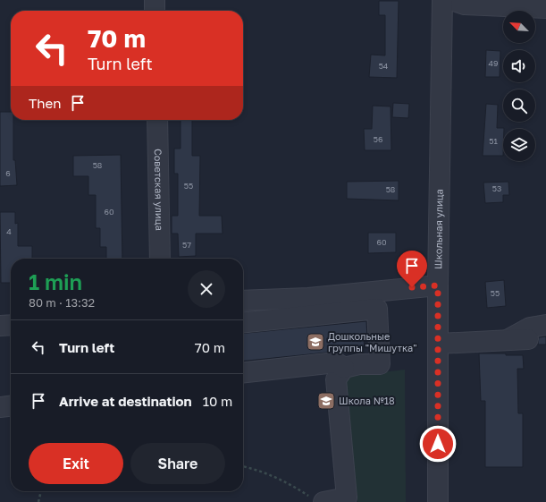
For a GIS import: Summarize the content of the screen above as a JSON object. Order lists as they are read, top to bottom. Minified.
{"streets":{"street":["Советская улица","Школьная улица"]},"places":{"school or university":["Дошкольные группы \"Мишутка\"","Школа №18"]},"house_numbers":["49","54","56","51","58","6","55","53","58","60","4","60","57","55"],"north":"top left","page":{"turn":["70 m","Turn left"],"then":"Then","heading":["1 min","80 m · 13:32"],"list":[{"name":"Turn left","value":"70 m"},{"name":"Arrive at destination","value":"10 m"}],"buttons":["Exit","Share"]}}
